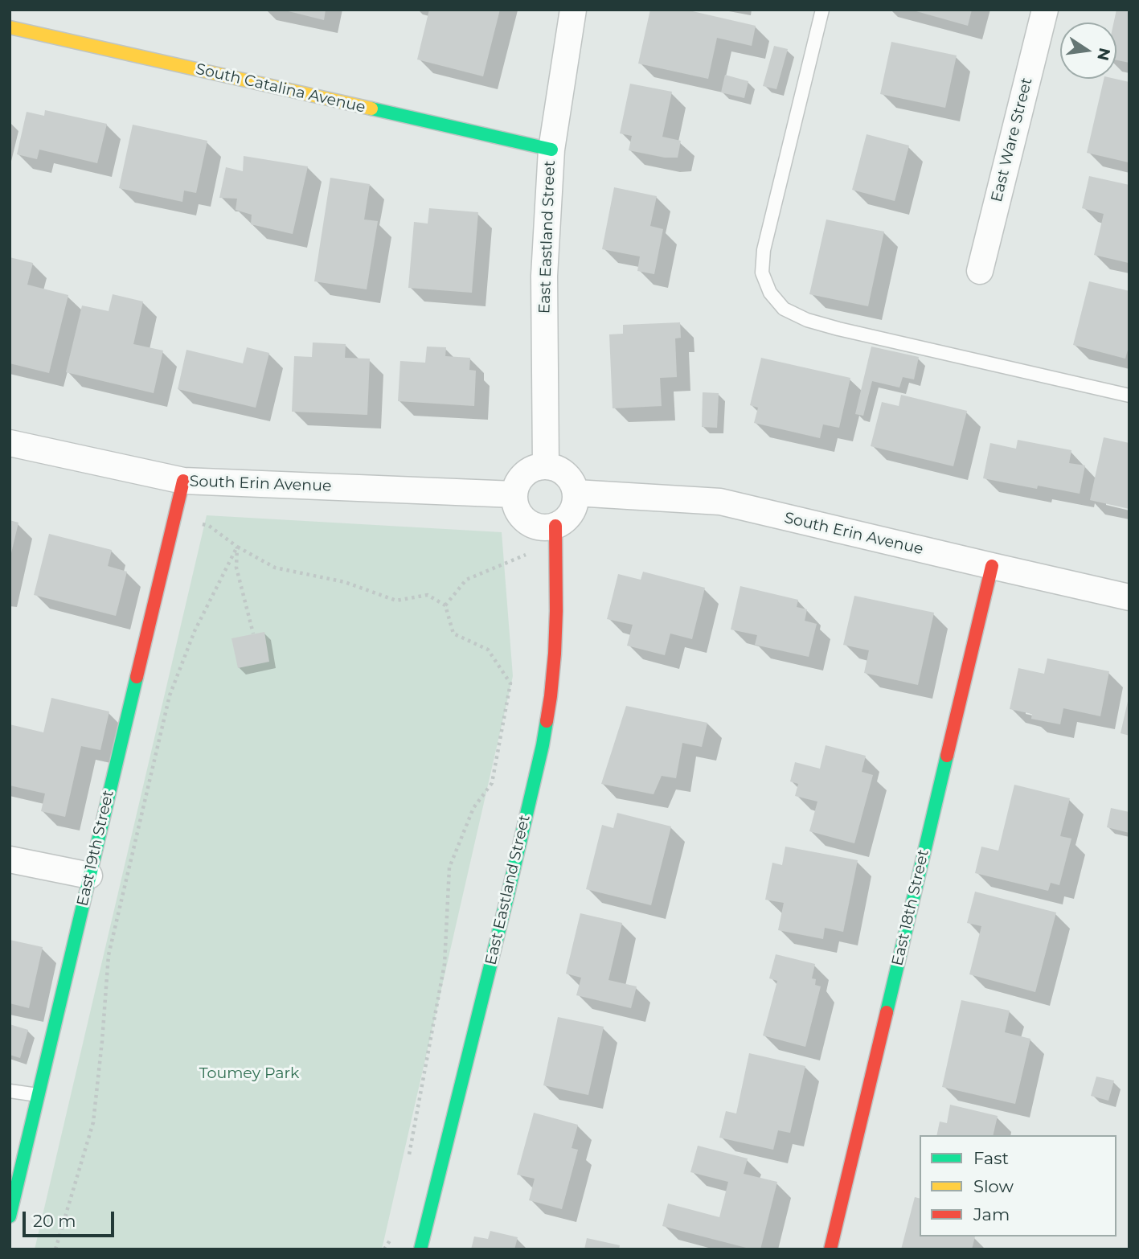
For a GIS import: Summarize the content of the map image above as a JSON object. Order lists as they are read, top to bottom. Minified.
{"streets":{"street":["South Catalina Avenue","East Ware Street","East Eastland Street","South Erin Avenue","East 19th Street","East 18th Street"]},"crossings":[["South Catalina Avenue","East Eastland Street"],["East Eastland Street","South Erin Avenue"],["South Erin Avenue","East 19th Street"],["South Erin Avenue","East 18th Street"]],"parks":["Toumey Park"],"legend":["Fast","Slow","Jam"],"scale_bar":"20 m","north":"right"}
